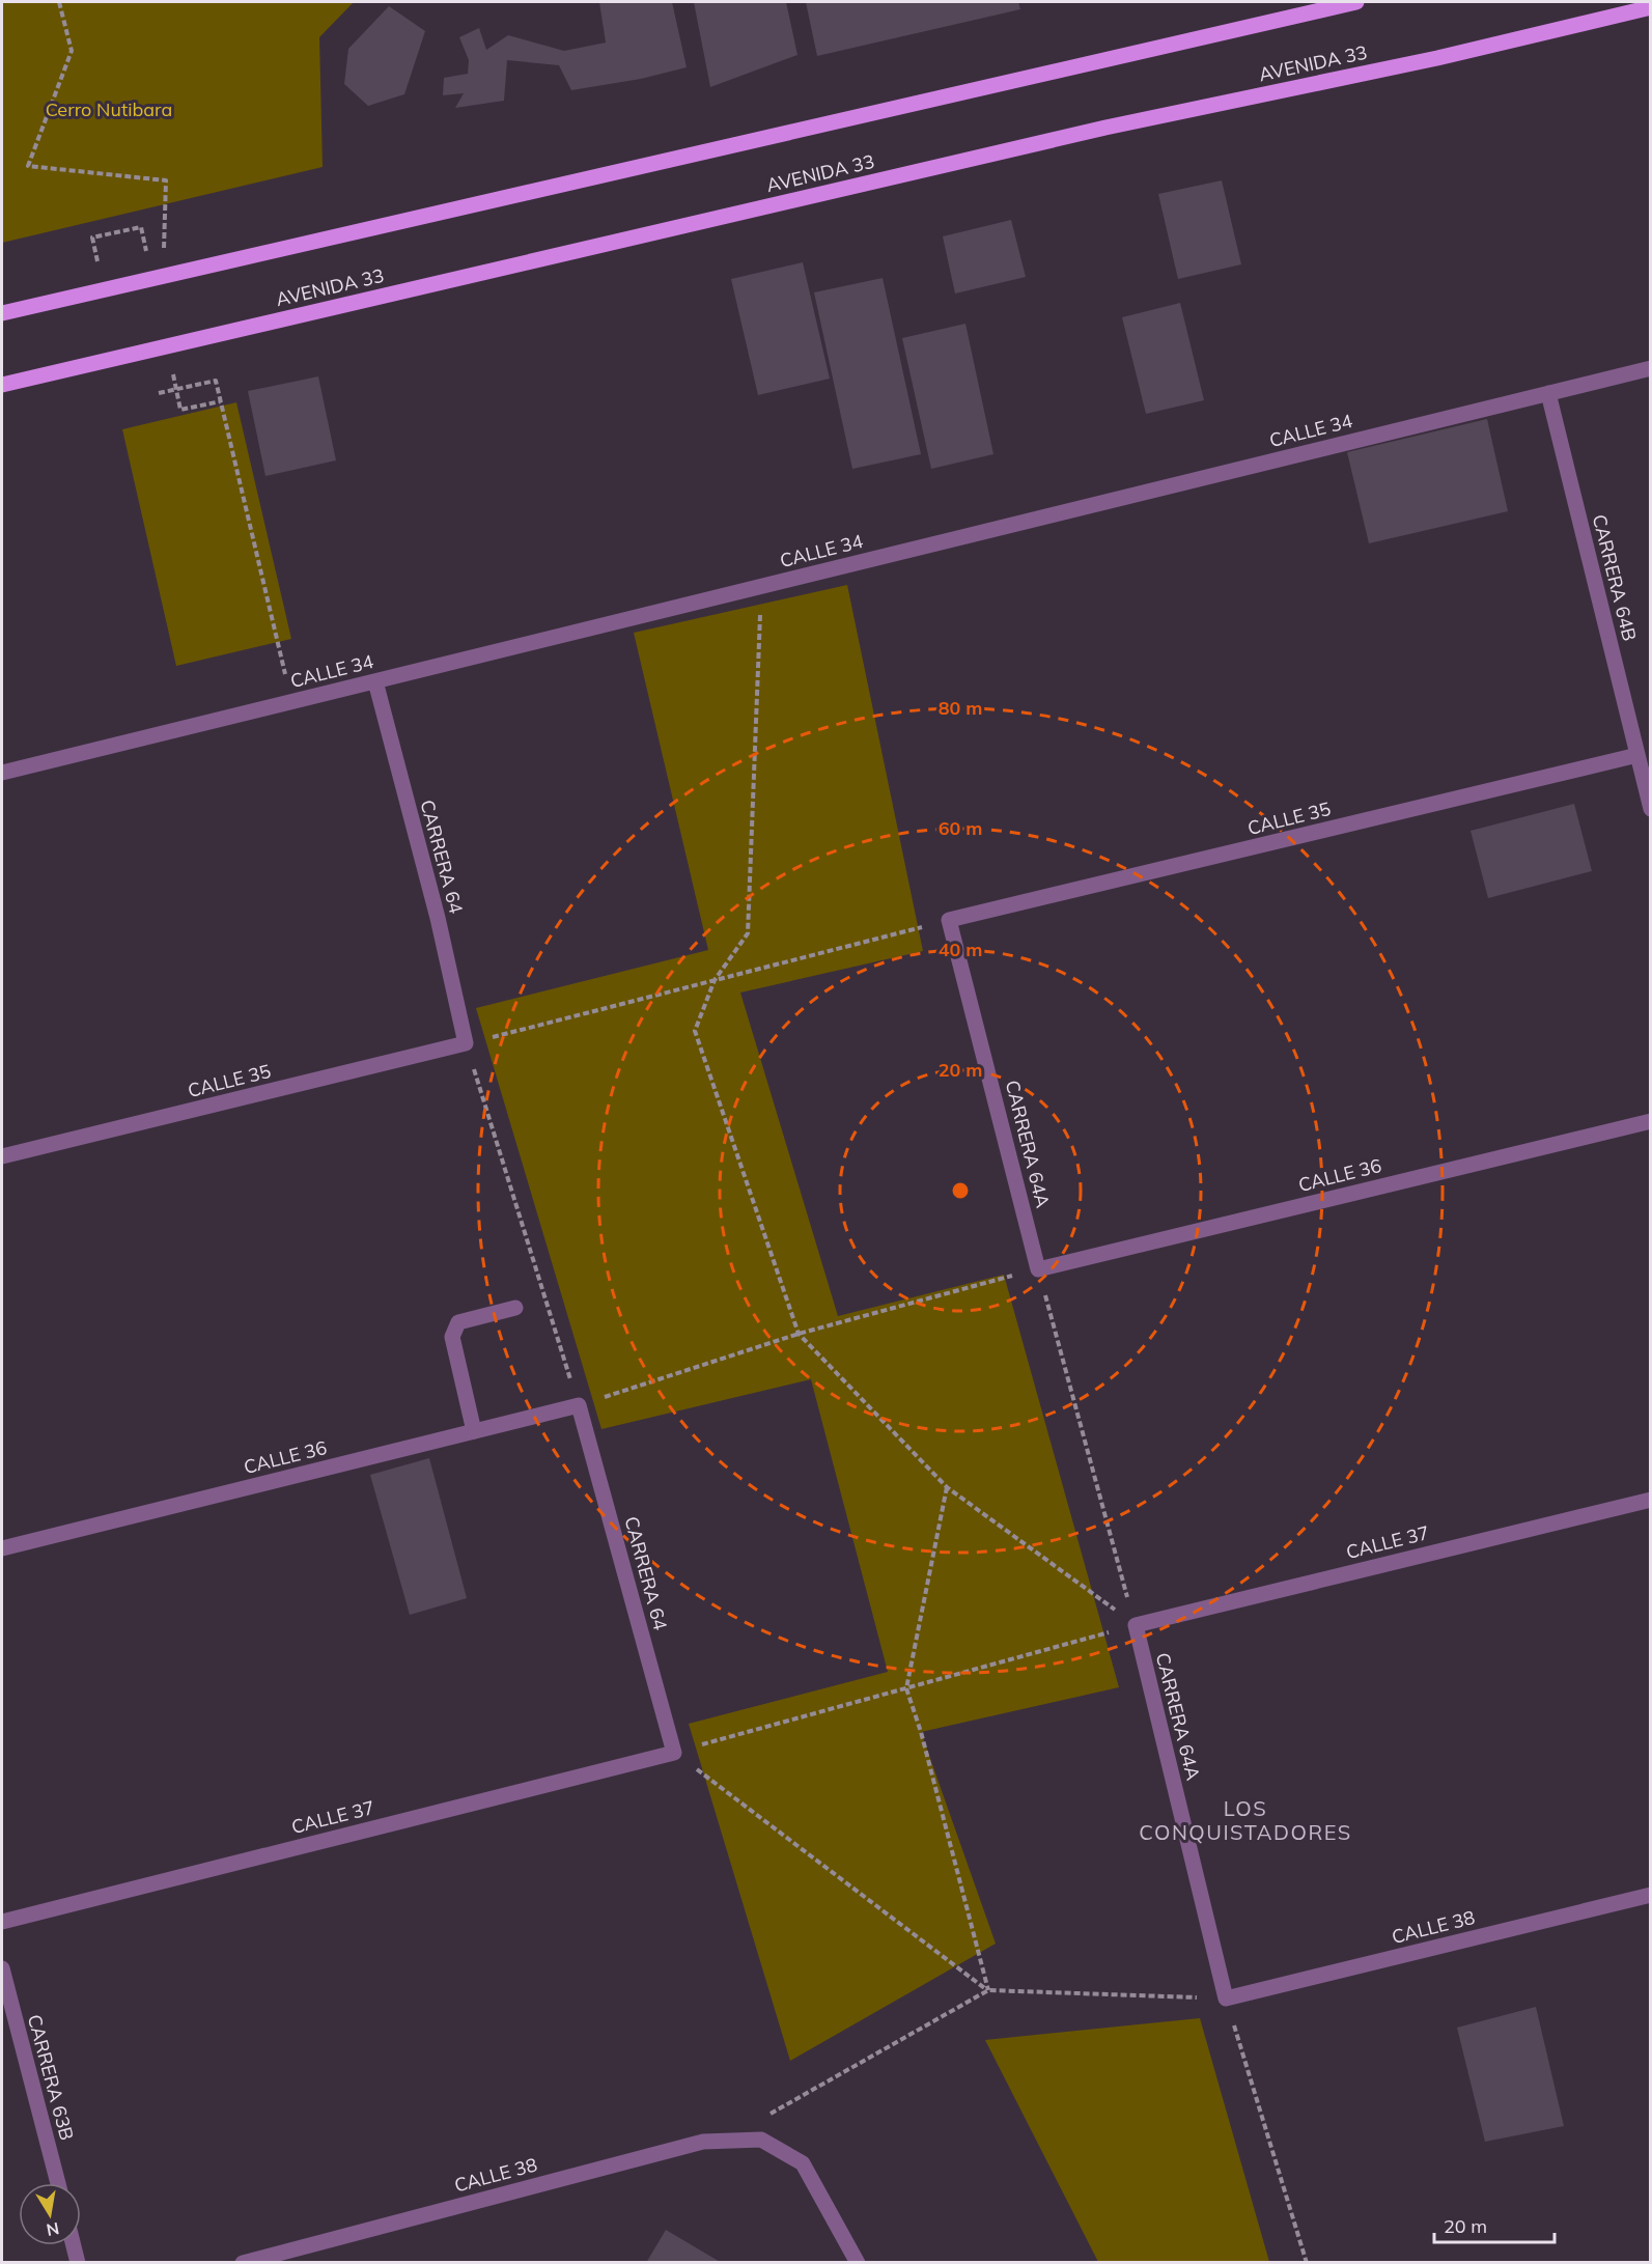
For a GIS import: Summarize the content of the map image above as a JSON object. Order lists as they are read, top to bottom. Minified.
{"streets":{"main road":["AVENIDA 33"],"street":["CALLE 34","CARRERA 64B","CALLE 35","CARRERA 64","CARRERA 64A","CALLE 36","CALLE 37","CALLE 38","CARRERA 63B"]},"crossings":[["CALLE 34","CARRERA 64B"],["CALLE 34","CARRERA 64"],["CARRERA 64B","CALLE 35"],["CALLE 35","CARRERA 64"],["CALLE 35","CARRERA 64A"],["CARRERA 64","CALLE 36"],["CARRERA 64","CALLE 37"],["CARRERA 64A","CALLE 36"],["CARRERA 64A","CALLE 37"],["CARRERA 64A","CALLE 38"]],"districts":["LOS CONQUISTADORES"],"parks":["Cerro Nutibara"],"scale_bar":"20 m","north":"bottom","rings":["80 m","60 m","40 m","20 m"]}
